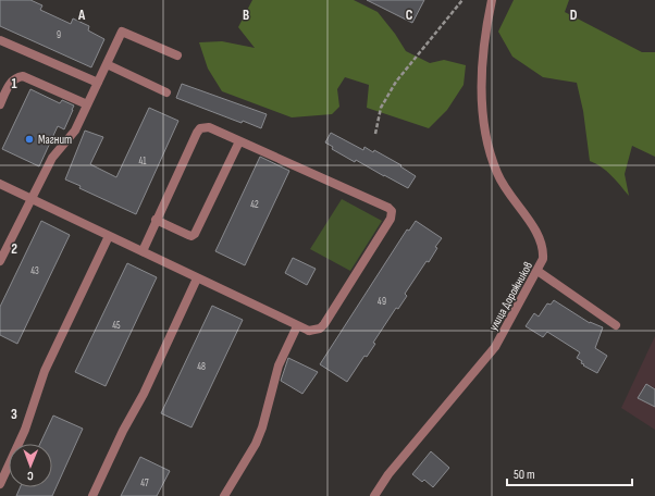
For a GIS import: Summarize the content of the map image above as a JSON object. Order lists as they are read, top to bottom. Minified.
{"streets":{"street":["улица Дорожников"]},"places":["Магнит"],"house_numbers":["9","41","42","43","49","45","48","47"],"scale_bar":"50 m","north":"bottom","grid":{"columns":["A","B","C","D"],"rows":["1","2","3"]}}
